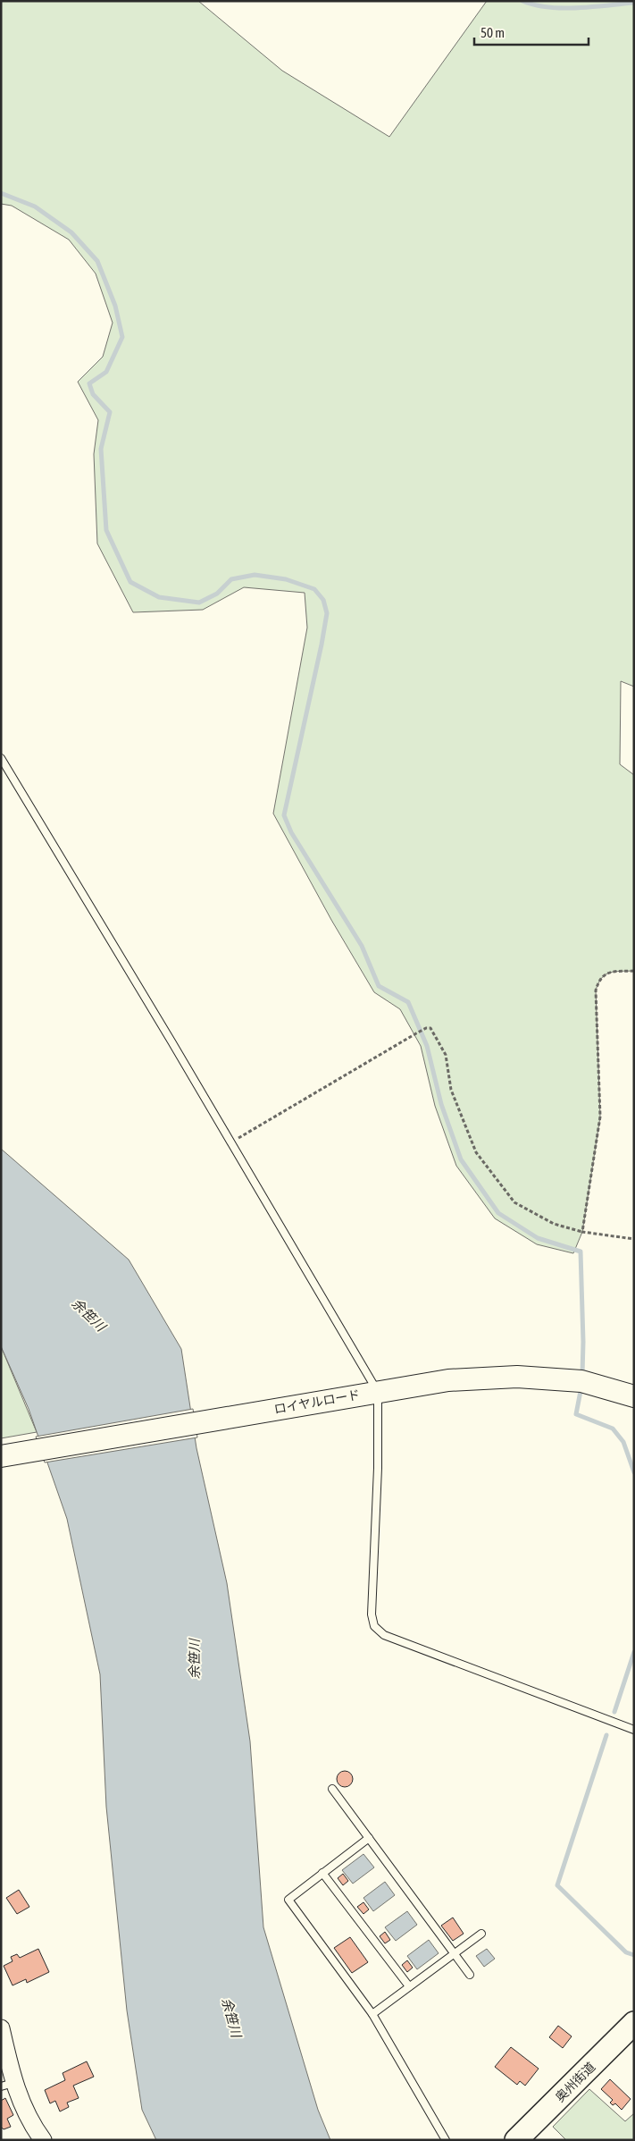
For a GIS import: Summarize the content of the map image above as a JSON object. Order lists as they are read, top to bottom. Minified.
{"streets":{"highway":["奥州街道"],"main road":["ロイヤルロード"]},"water":["余笹川"],"scale_bar":"50 m"}
